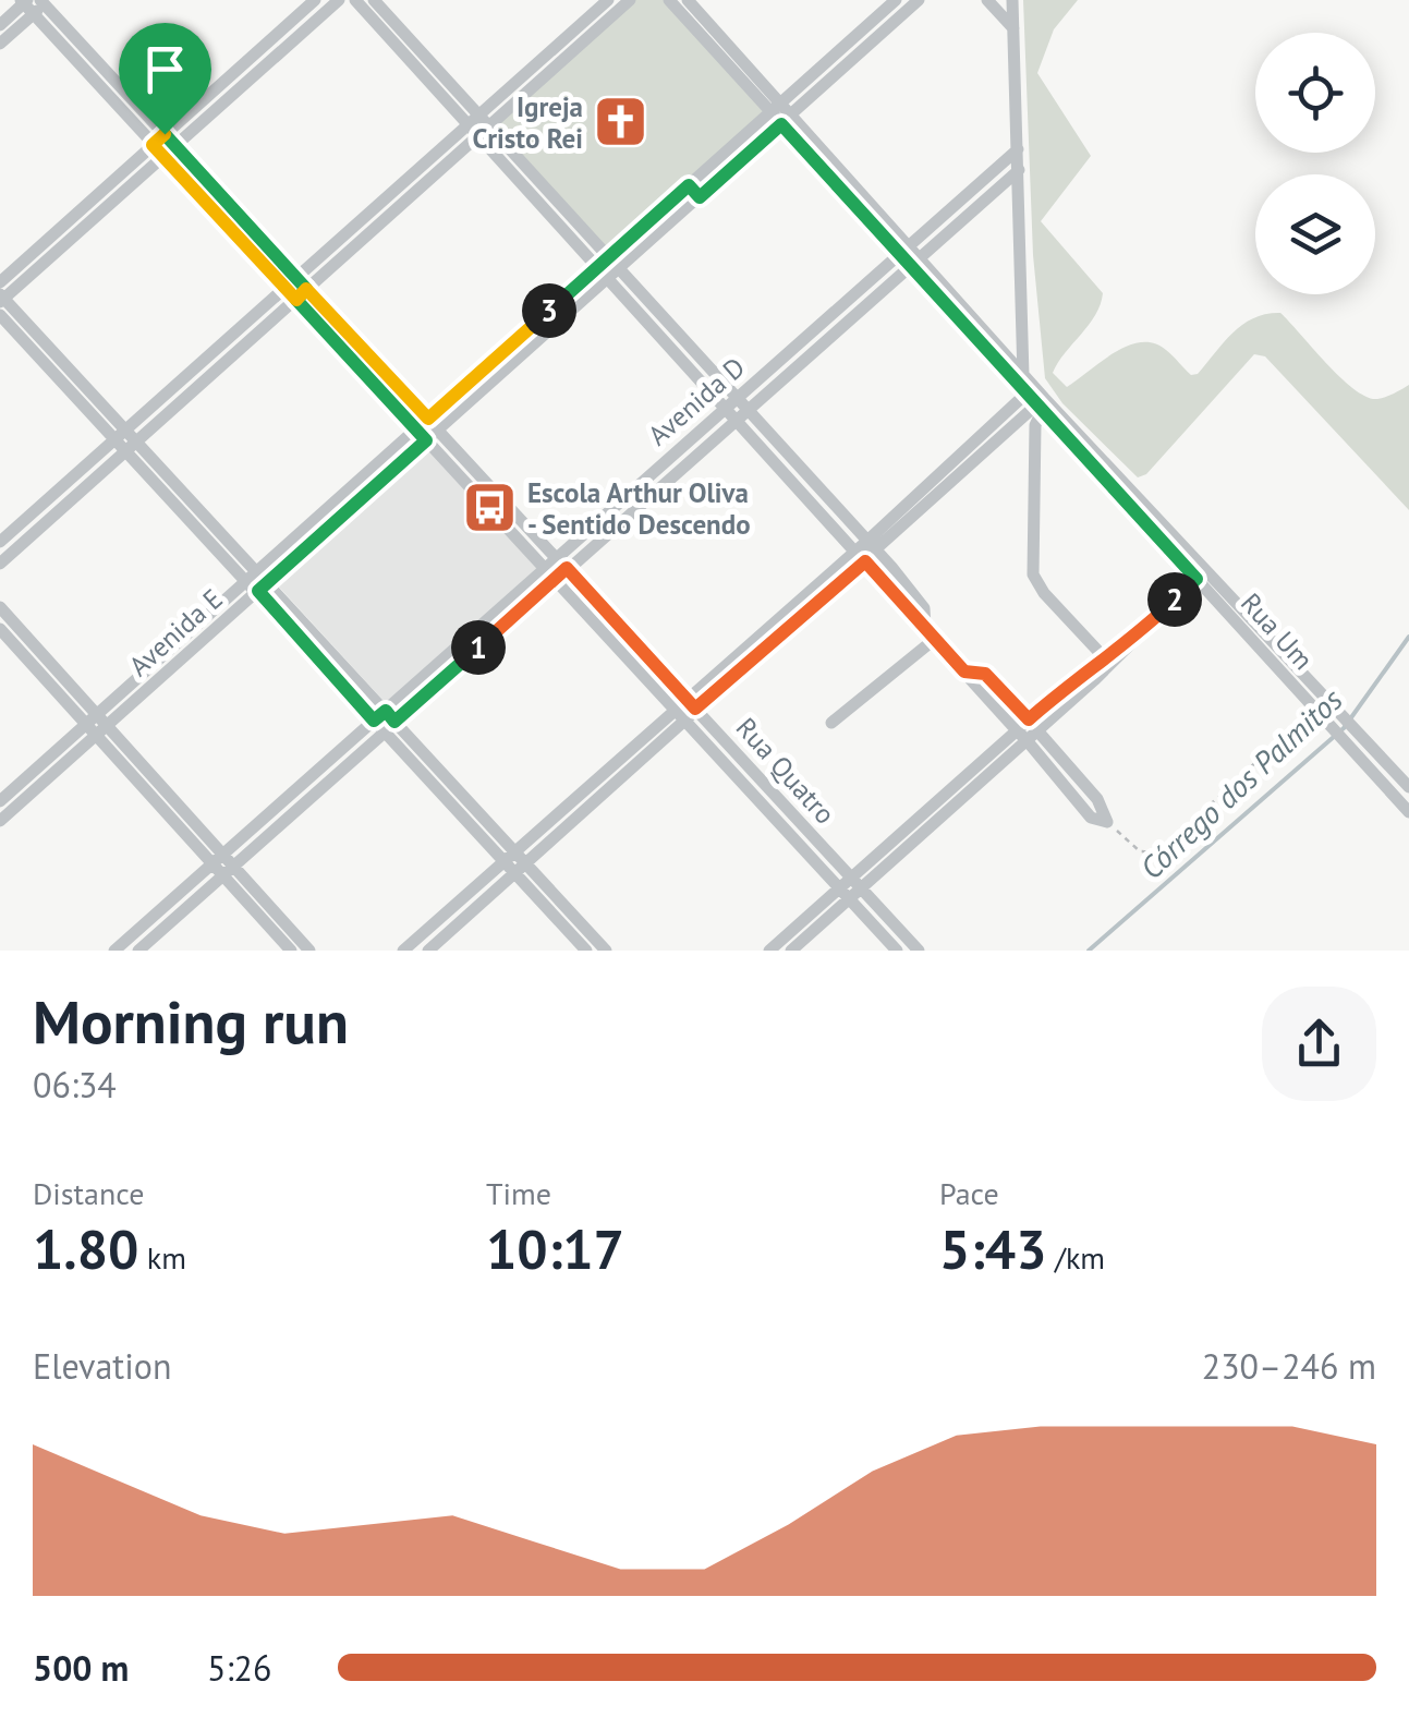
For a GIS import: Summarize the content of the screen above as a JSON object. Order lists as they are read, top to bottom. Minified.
{"streets":{"street":["Avenida D","Rua Um","Avenida E","Rua Quatro"]},"crossings":[["Avenida D","Rua Um"],["Avenida D","Rua Quatro"],["Rua Um","Avenida E"],["Avenida E","Rua Quatro"]],"water":["Córrego dos Palmitos"],"places":{"church":["Igreja Cristo Rei"],"bus stop":["Escola Arthur Oliva - Sentido Descendo"]},"page":{"pins":["3","2","1"],"heading":["Morning run","06:34"],"stats":[["Distance","1.80 km"],["Time","10:17"],["Pace","5:43 /km"]],"chart":["Elevation","230–246 m"],"list":[{"name":"500 m","note":"5:26"}]}}
